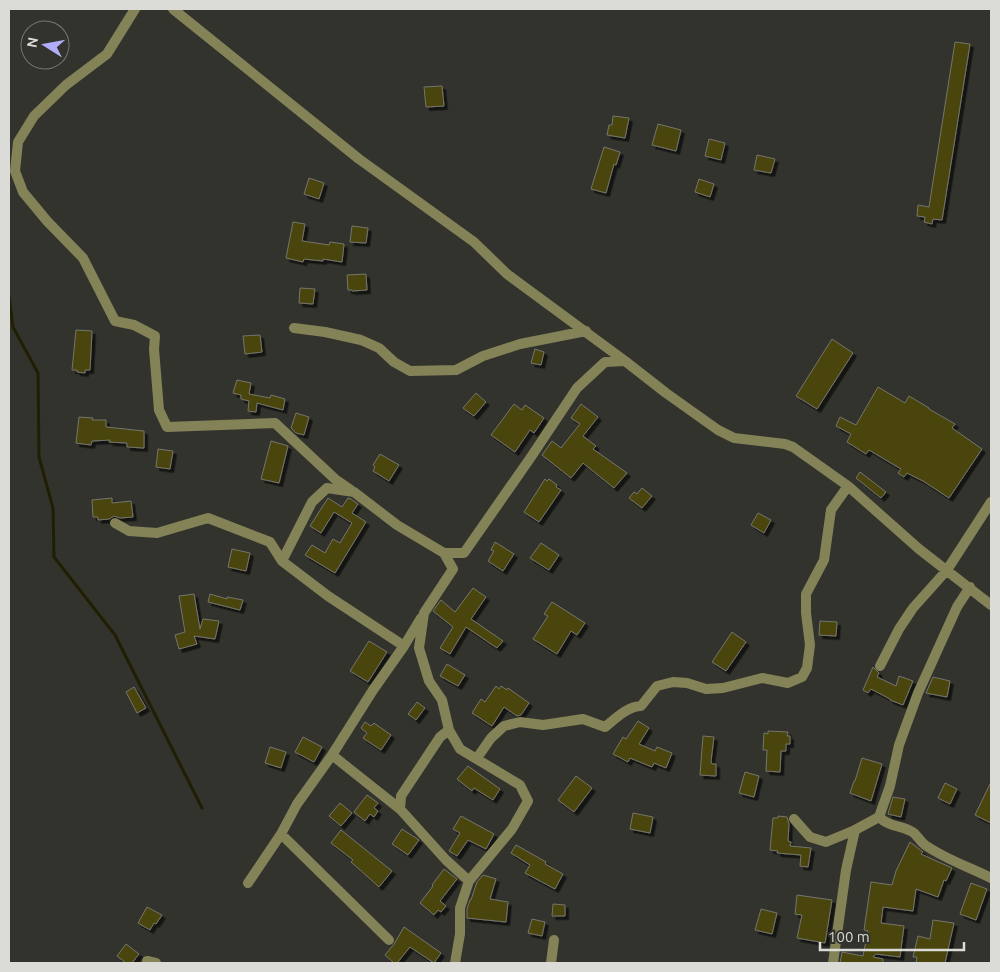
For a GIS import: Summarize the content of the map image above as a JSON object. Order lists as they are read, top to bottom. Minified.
{"scale_bar":"100 m","north":"left"}
